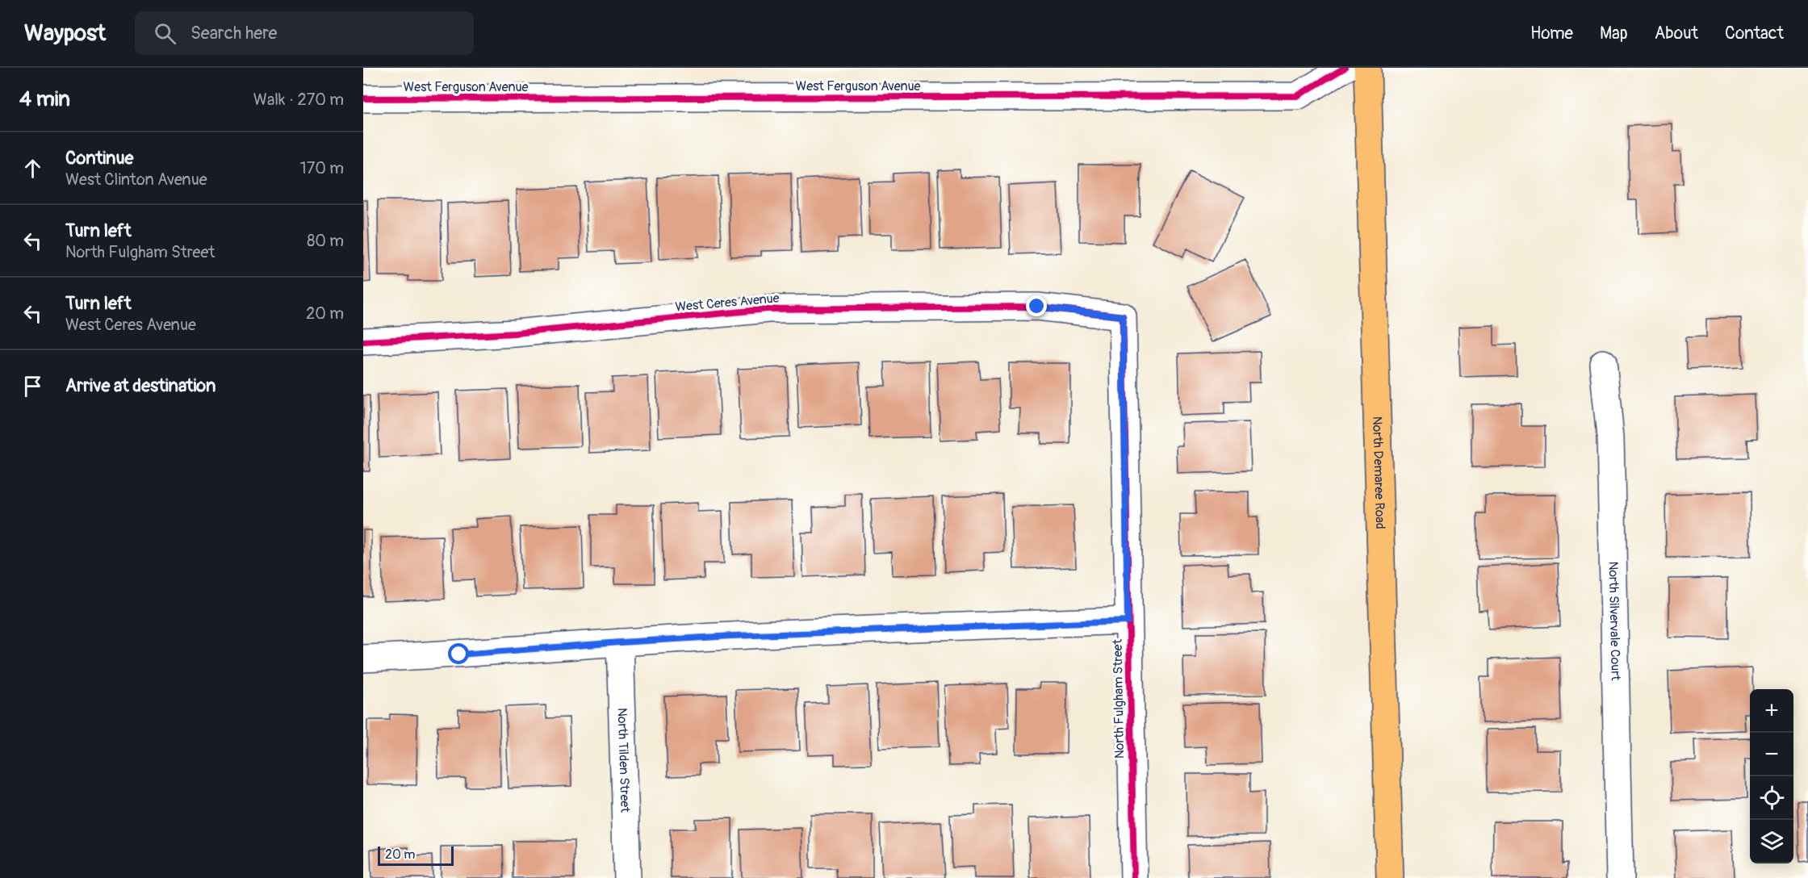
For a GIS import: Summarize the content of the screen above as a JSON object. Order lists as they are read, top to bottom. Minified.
{"streets":{"main road":["North Demaree Road"],"street":["West Ferguson Avenue","West Ceres Avenue","North Silvervale Court","North Fulgham Street","North Tilden Street"]},"crossings":[["West Ceres Avenue","North Fulgham Street"]],"scale_bar":"20 m","page":{"header":"Waypost","search":"Search here","nav":["Home","Map","About","Contact"],"heading":["4 min","Walk · 270 m"],"list":[["Continue","West Clinton Avenue","170 m"],["Turn left","North Fulgham Street","80 m"],["Turn left","West Ceres Avenue","20 m"],"Arrive at destination"],"map_buttons":["+","−"],"scale":"20 m"}}
